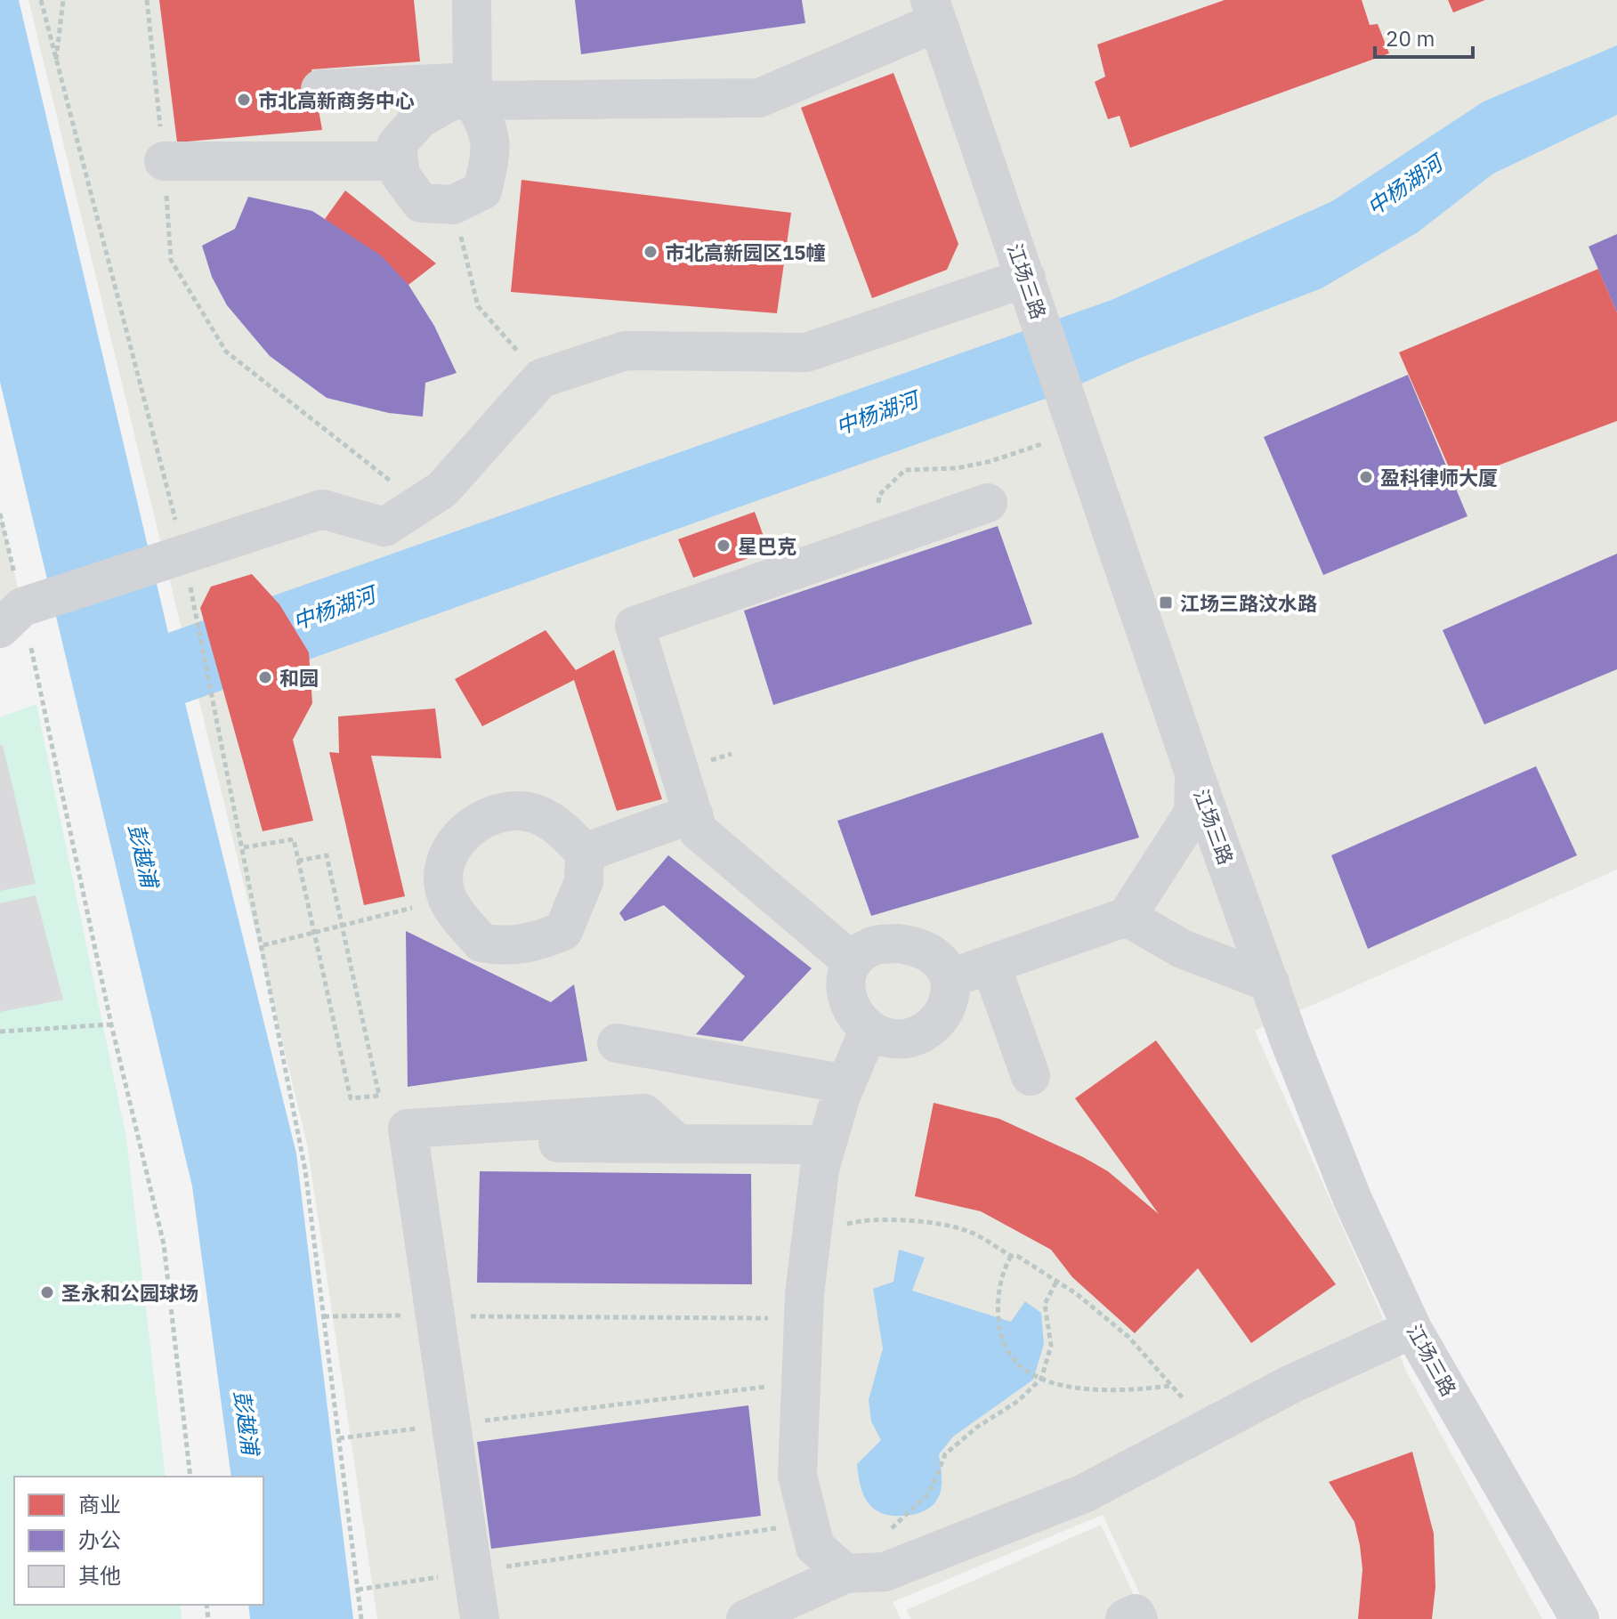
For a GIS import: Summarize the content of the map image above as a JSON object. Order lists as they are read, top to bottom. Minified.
{"streets":{"street":["江场三路"]},"water":["中杨湖河","彭越浦"],"places":{"other":["市北高新商务中心","市北高新园区15幢","盈科律师大厦","星巴克","和园","圣永和公园球场"],"transit":["江场三路汶水路"]},"legend":["商业","办公","其他"],"scale_bar":"20 m"}
